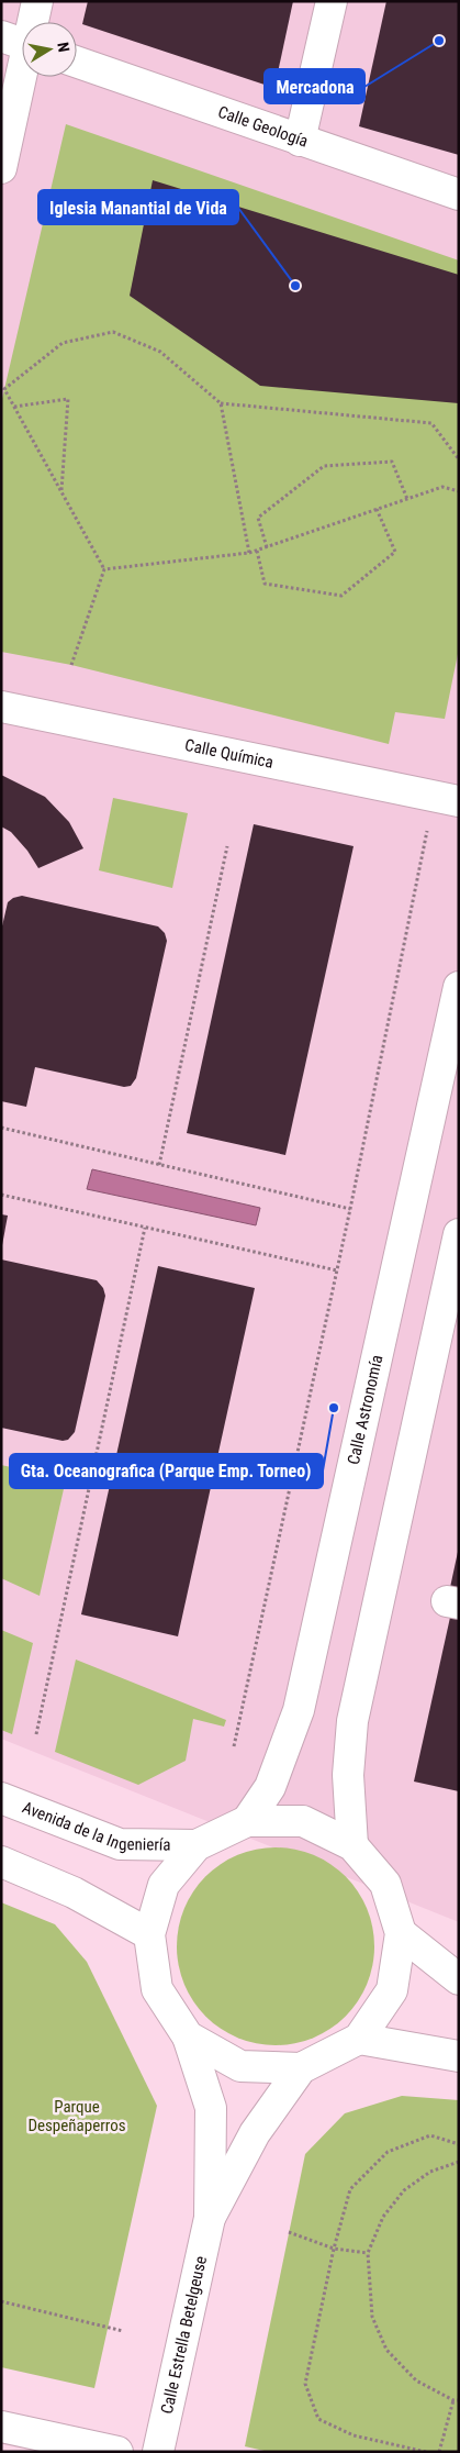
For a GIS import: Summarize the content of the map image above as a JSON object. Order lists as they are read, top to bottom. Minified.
{"streets":{"street":["Calle Geología","Calle Química","Calle Astronomía","Avenida de la Ingeniería","Calle Estrella Betelgeuse"]},"parks":["Parque Despeñaperros"],"places":["Mercadona","Iglesia Manantial de Vida","Gta. Oceanografica (Parque Emp. Torneo)"],"north":"right"}
